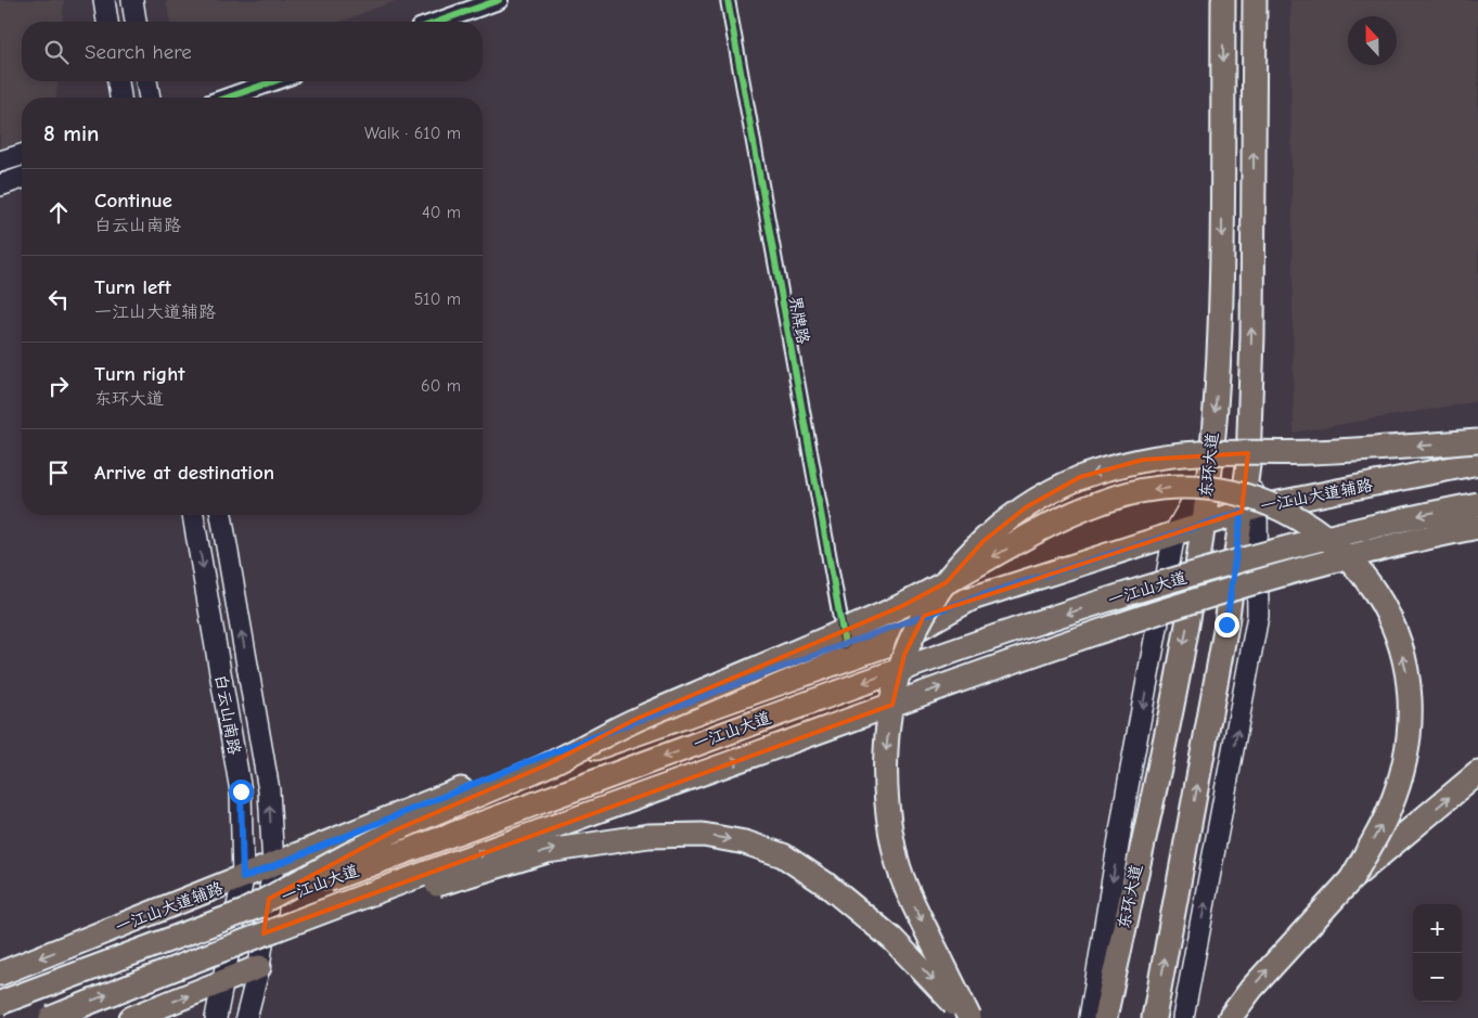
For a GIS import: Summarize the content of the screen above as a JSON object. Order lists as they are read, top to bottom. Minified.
{"streets":{"main road":["东环大道","一江山大道辅路","一江山大道","白云山南路"],"street":["界牌路"]},"crossings":[["界牌路","一江山大道辅路"],["东环大道","一江山大道辅路"],["一江山大道辅路","白云山南路"]],"north":"top","page":{"search":"Search here","heading":["8 min","Walk · 610 m"],"list":[["Continue","白云山南路","40 m"],["Turn left","一江山大道辅路","510 m"],["Turn right","东环大道","60 m"],"Arrive at destination"],"map_buttons":["+","−"]}}
